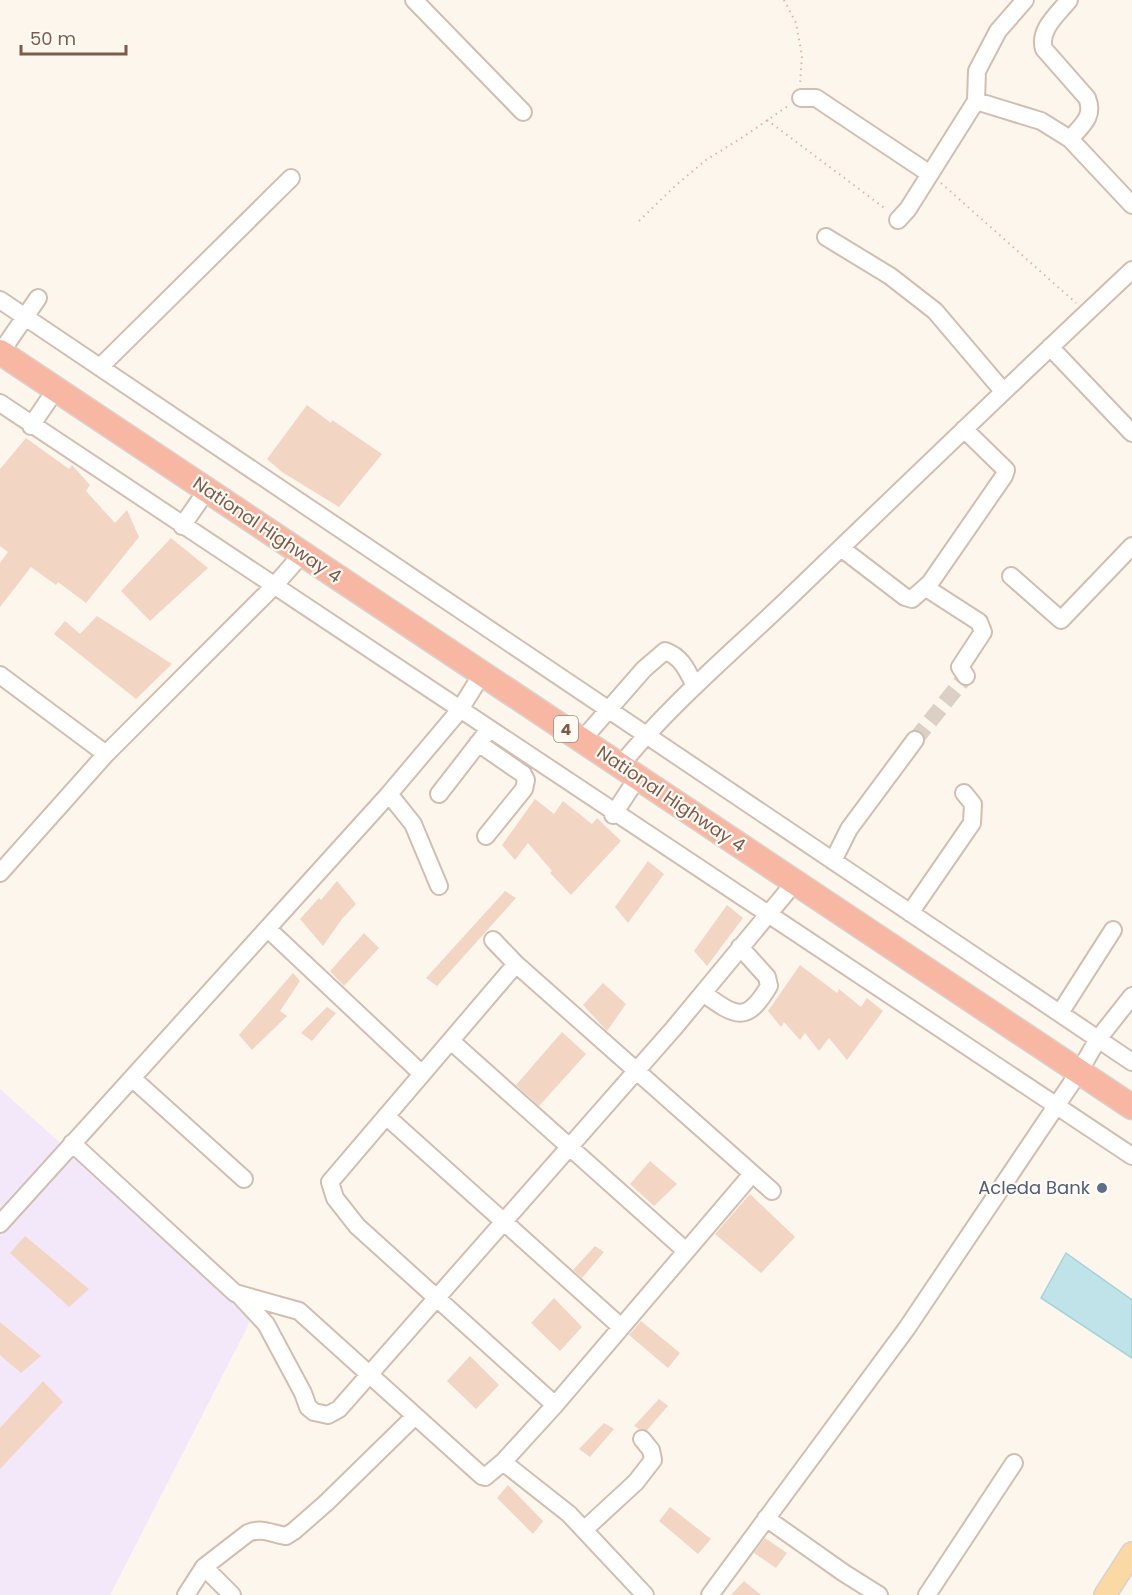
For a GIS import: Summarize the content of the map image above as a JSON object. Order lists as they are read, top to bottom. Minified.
{"streets":{"highway":["National Highway 4","4"]},"places":["Acleda Bank"],"scale_bar":"50 m"}
